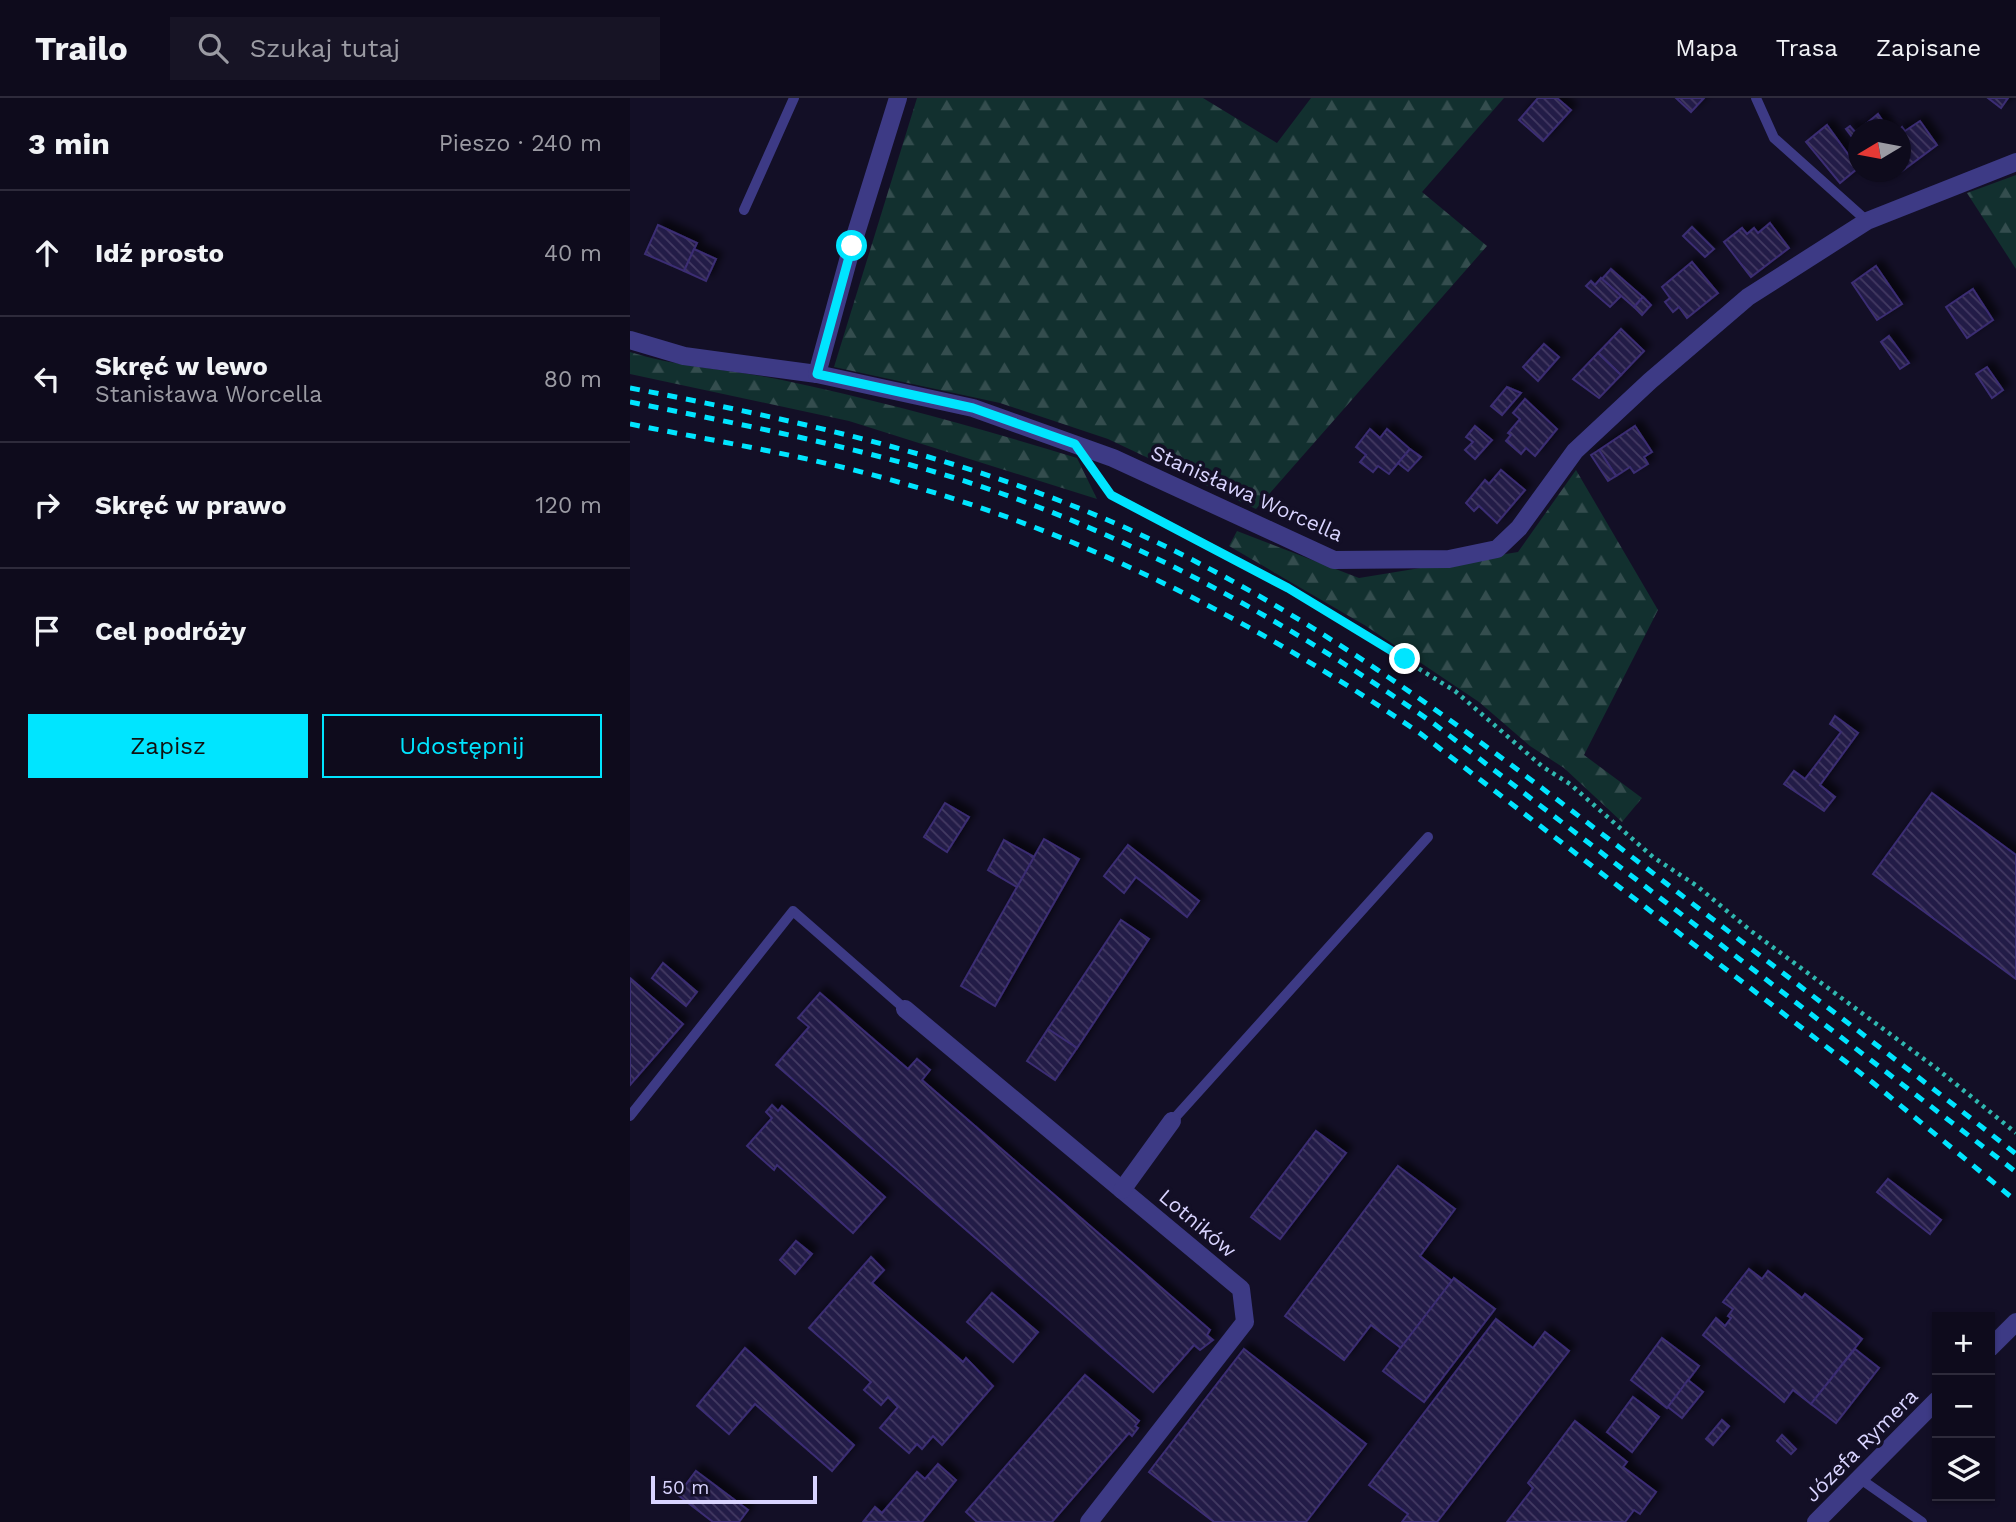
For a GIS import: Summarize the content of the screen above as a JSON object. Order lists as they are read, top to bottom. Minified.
{"streets":{"street":["Stanisława Worcella","Lotników","Józefa Rymera"]},"scale_bar":"50 m","north":"left","page":{"header":"Trailo","search":"Szukaj tutaj","nav":["Mapa","Trasa","Zapisane"],"heading":["3 min","Pieszo · 240 m"],"list":[["Idź prosto","40 m"],["Skręć w lewo","Stanisława Worcella","80 m"],["Skręć w prawo","120 m"],"Cel podróży"],"buttons":["Zapisz","Udostępnij"],"map_buttons":["+","−"],"scale":"50 m"}}
